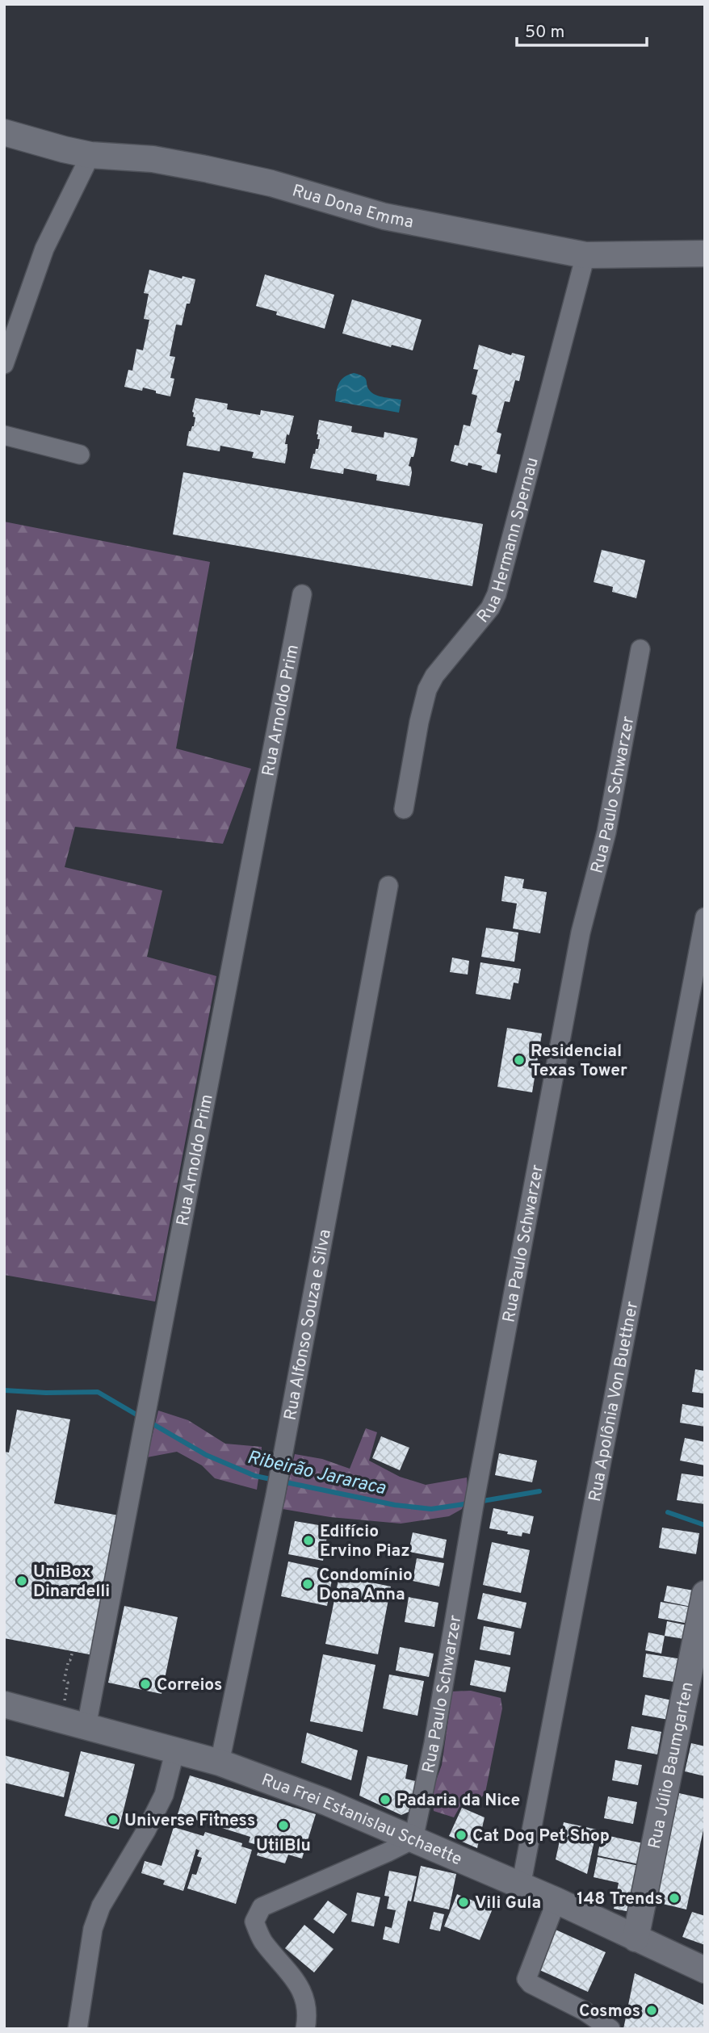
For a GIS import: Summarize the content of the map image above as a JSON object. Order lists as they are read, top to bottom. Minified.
{"streets":{"street":["Rua Dona Emma","Rua Hermann Spernau","Rua Arnoldo Prim","Rua Paulo Schwarzer","Rua Alfonso Souza e Silva","Rua Apolônia Von Buettner","Rua Júlio Baumgarten","Rua Frei Estanislau Schaette"]},"crossings":[["Rua Dona Emma","Rua Hermann Spernau"],["Rua Arnoldo Prim","Rua Frei Estanislau Schaette"],["Rua Paulo Schwarzer","Rua Frei Estanislau Schaette"],["Rua Alfonso Souza e Silva","Rua Frei Estanislau Schaette"],["Rua Apolônia Von Buettner","Rua Frei Estanislau Schaette"],["Rua Júlio Baumgarten","Rua Frei Estanislau Schaette"]],"water":["Ribeirão Jararaca"],"places":["Residencial Texas Tower","Edifício Ervino Piaz","UniBox Dinardelli","Condomínio Dona Anna","Correios","Padaria da Nice","Universe Fitness","UtilBlu","Cat Dog Pet Shop","148 Trends","Vili Gula","Cosmos"],"scale_bar":"50 m"}
